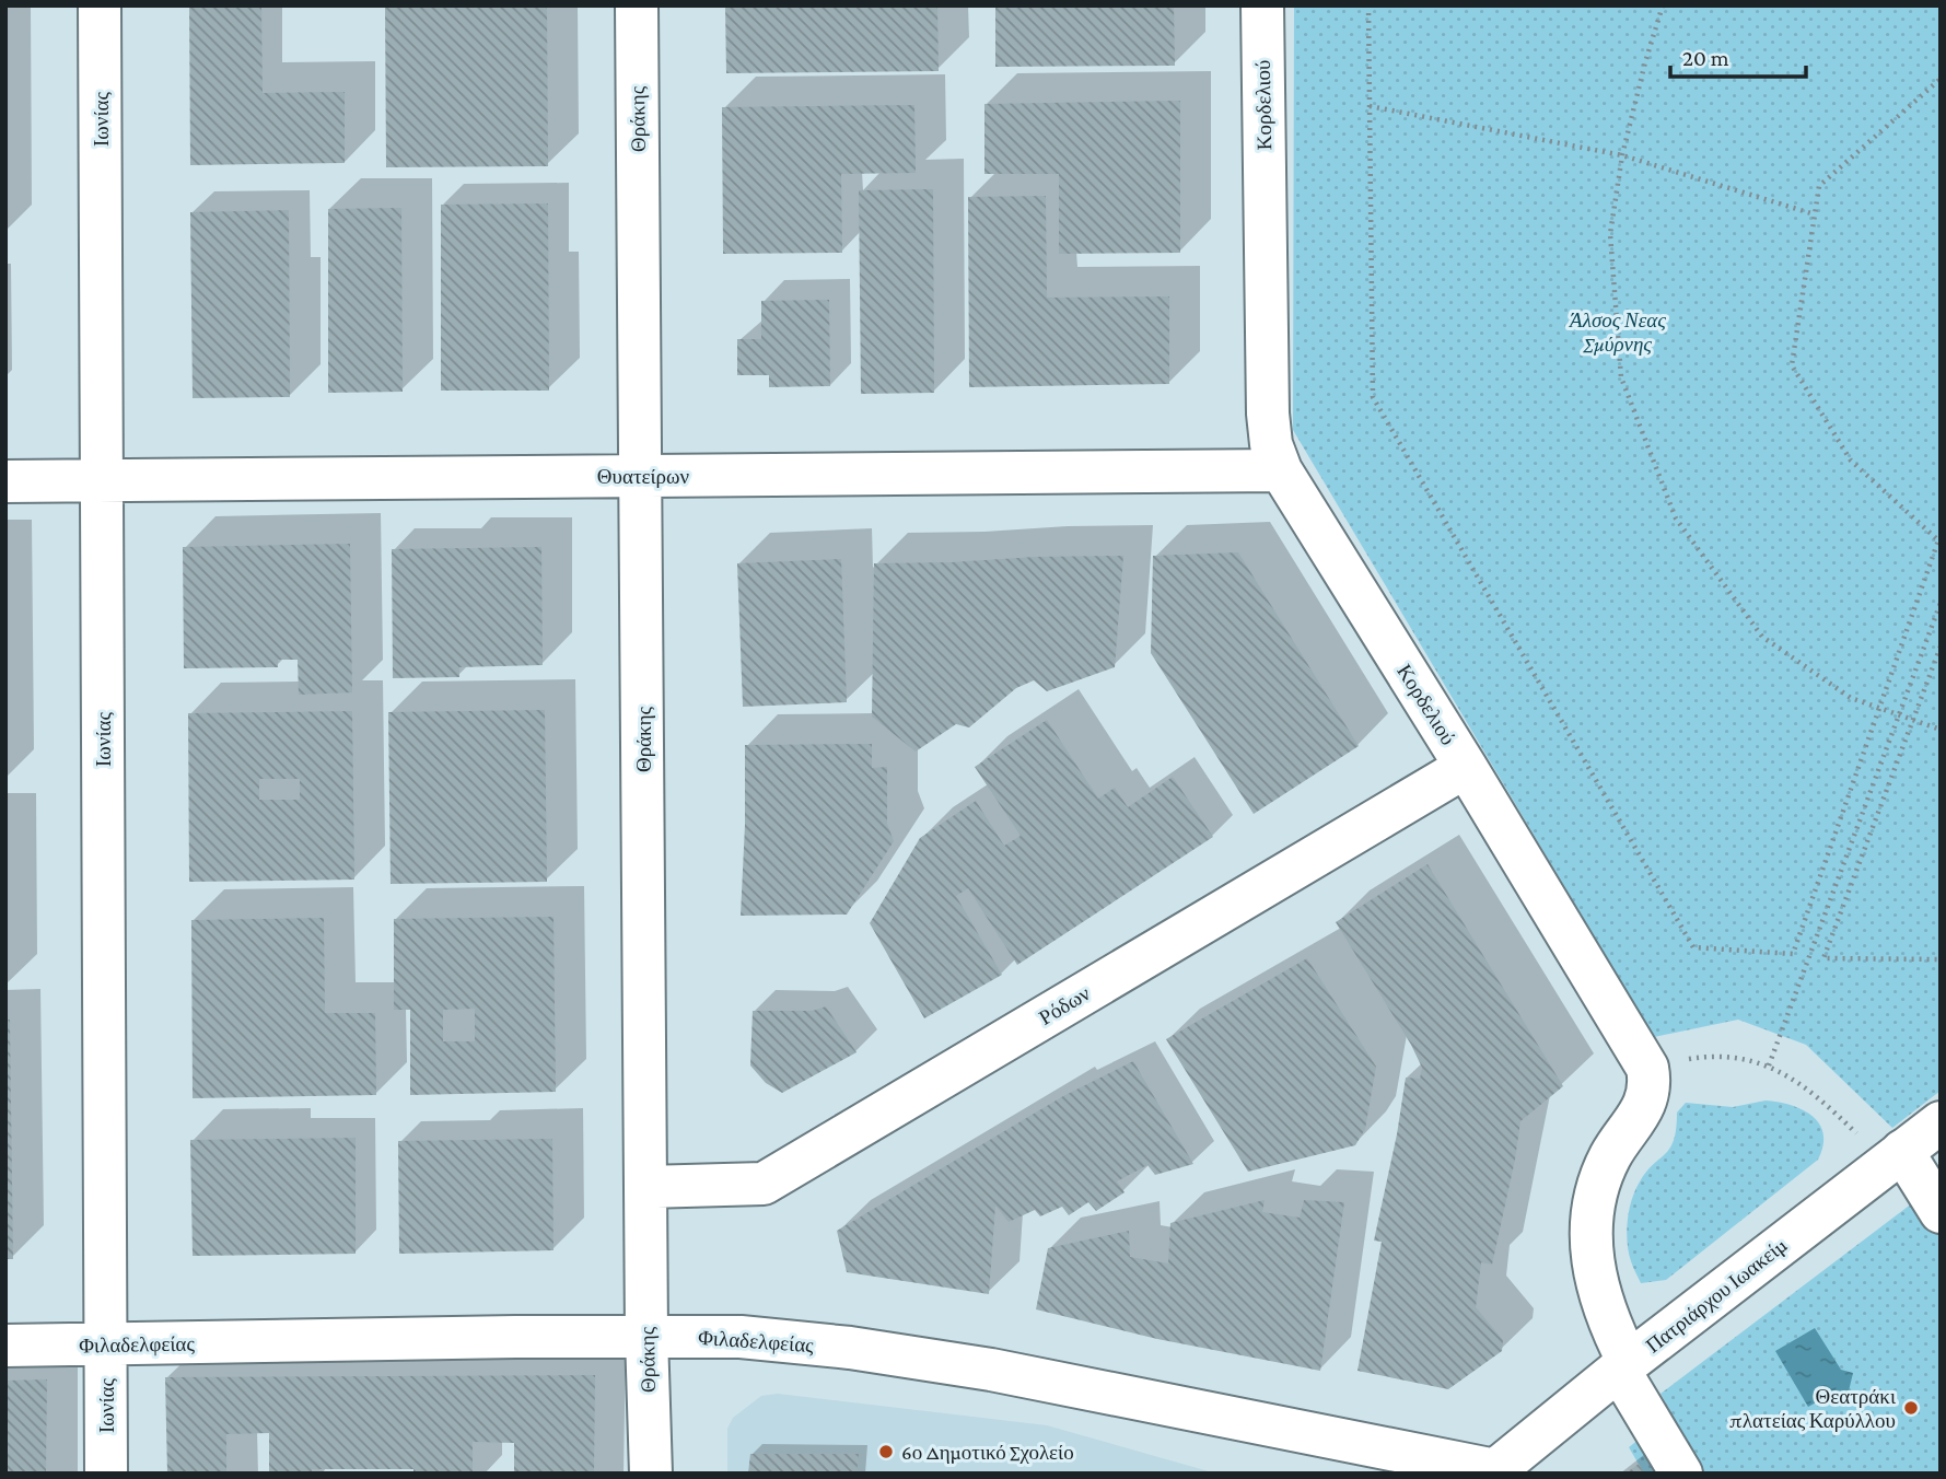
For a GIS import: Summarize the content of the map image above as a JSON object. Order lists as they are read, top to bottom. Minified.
{"streets":{"street":["Κορδελιού","Ιωνίας","Θράκης","Θυατείρων","Ρόδων","Πατριάρχου Ιωακείμ","Φιλαδελφείας"]},"crossings":[["Κορδελιού","Θυατείρων"],["Κορδελιού","Ρόδων"],["Ιωνίας","Θυατείρων"],["Ιωνίας","Φιλαδελφείας"],["Θράκης","Θυατείρων"],["Θράκης","Ρόδων"],["Θράκης","Φιλαδελφείας"],["Πατριάρχου Ιωακείμ","Φιλαδελφείας"]],"parks":["Άλσος Νεας Σμύρνης"],"places":["Θεατράκι πλατείας Καρύλλου","6ο Δημοτικό Σχολείο"],"scale_bar":"20 m"}
